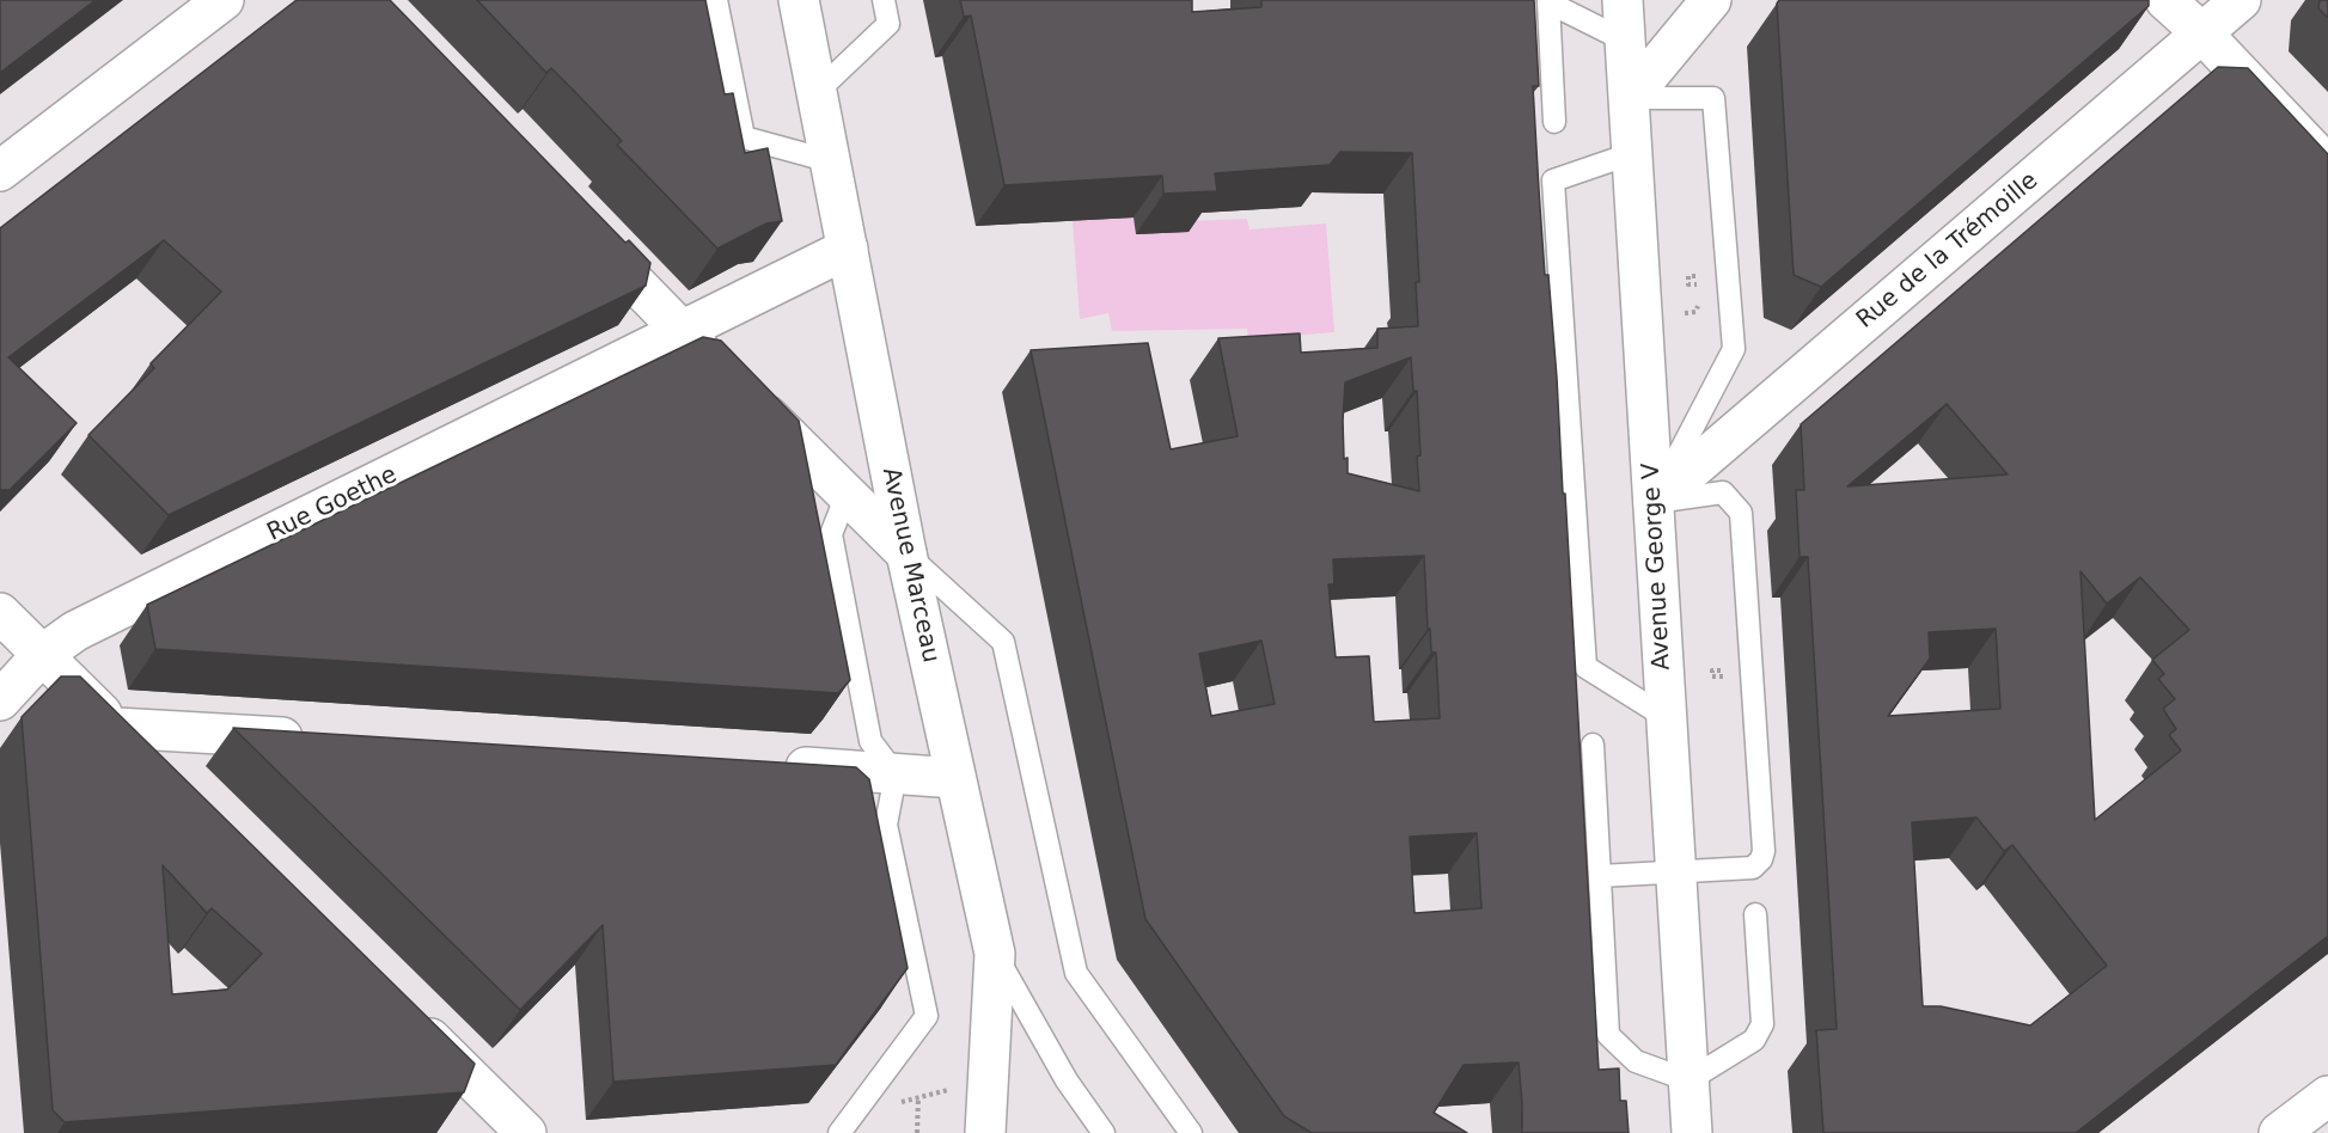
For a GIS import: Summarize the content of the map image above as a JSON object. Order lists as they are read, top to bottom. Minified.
{"streets":{"street":["Rue de la Trémoille","Rue Goethe","Avenue Marceau","Avenue George V"]},"crossings":[["Rue de la Trémoille","Avenue George V"],["Rue Goethe","Avenue Marceau"]]}
